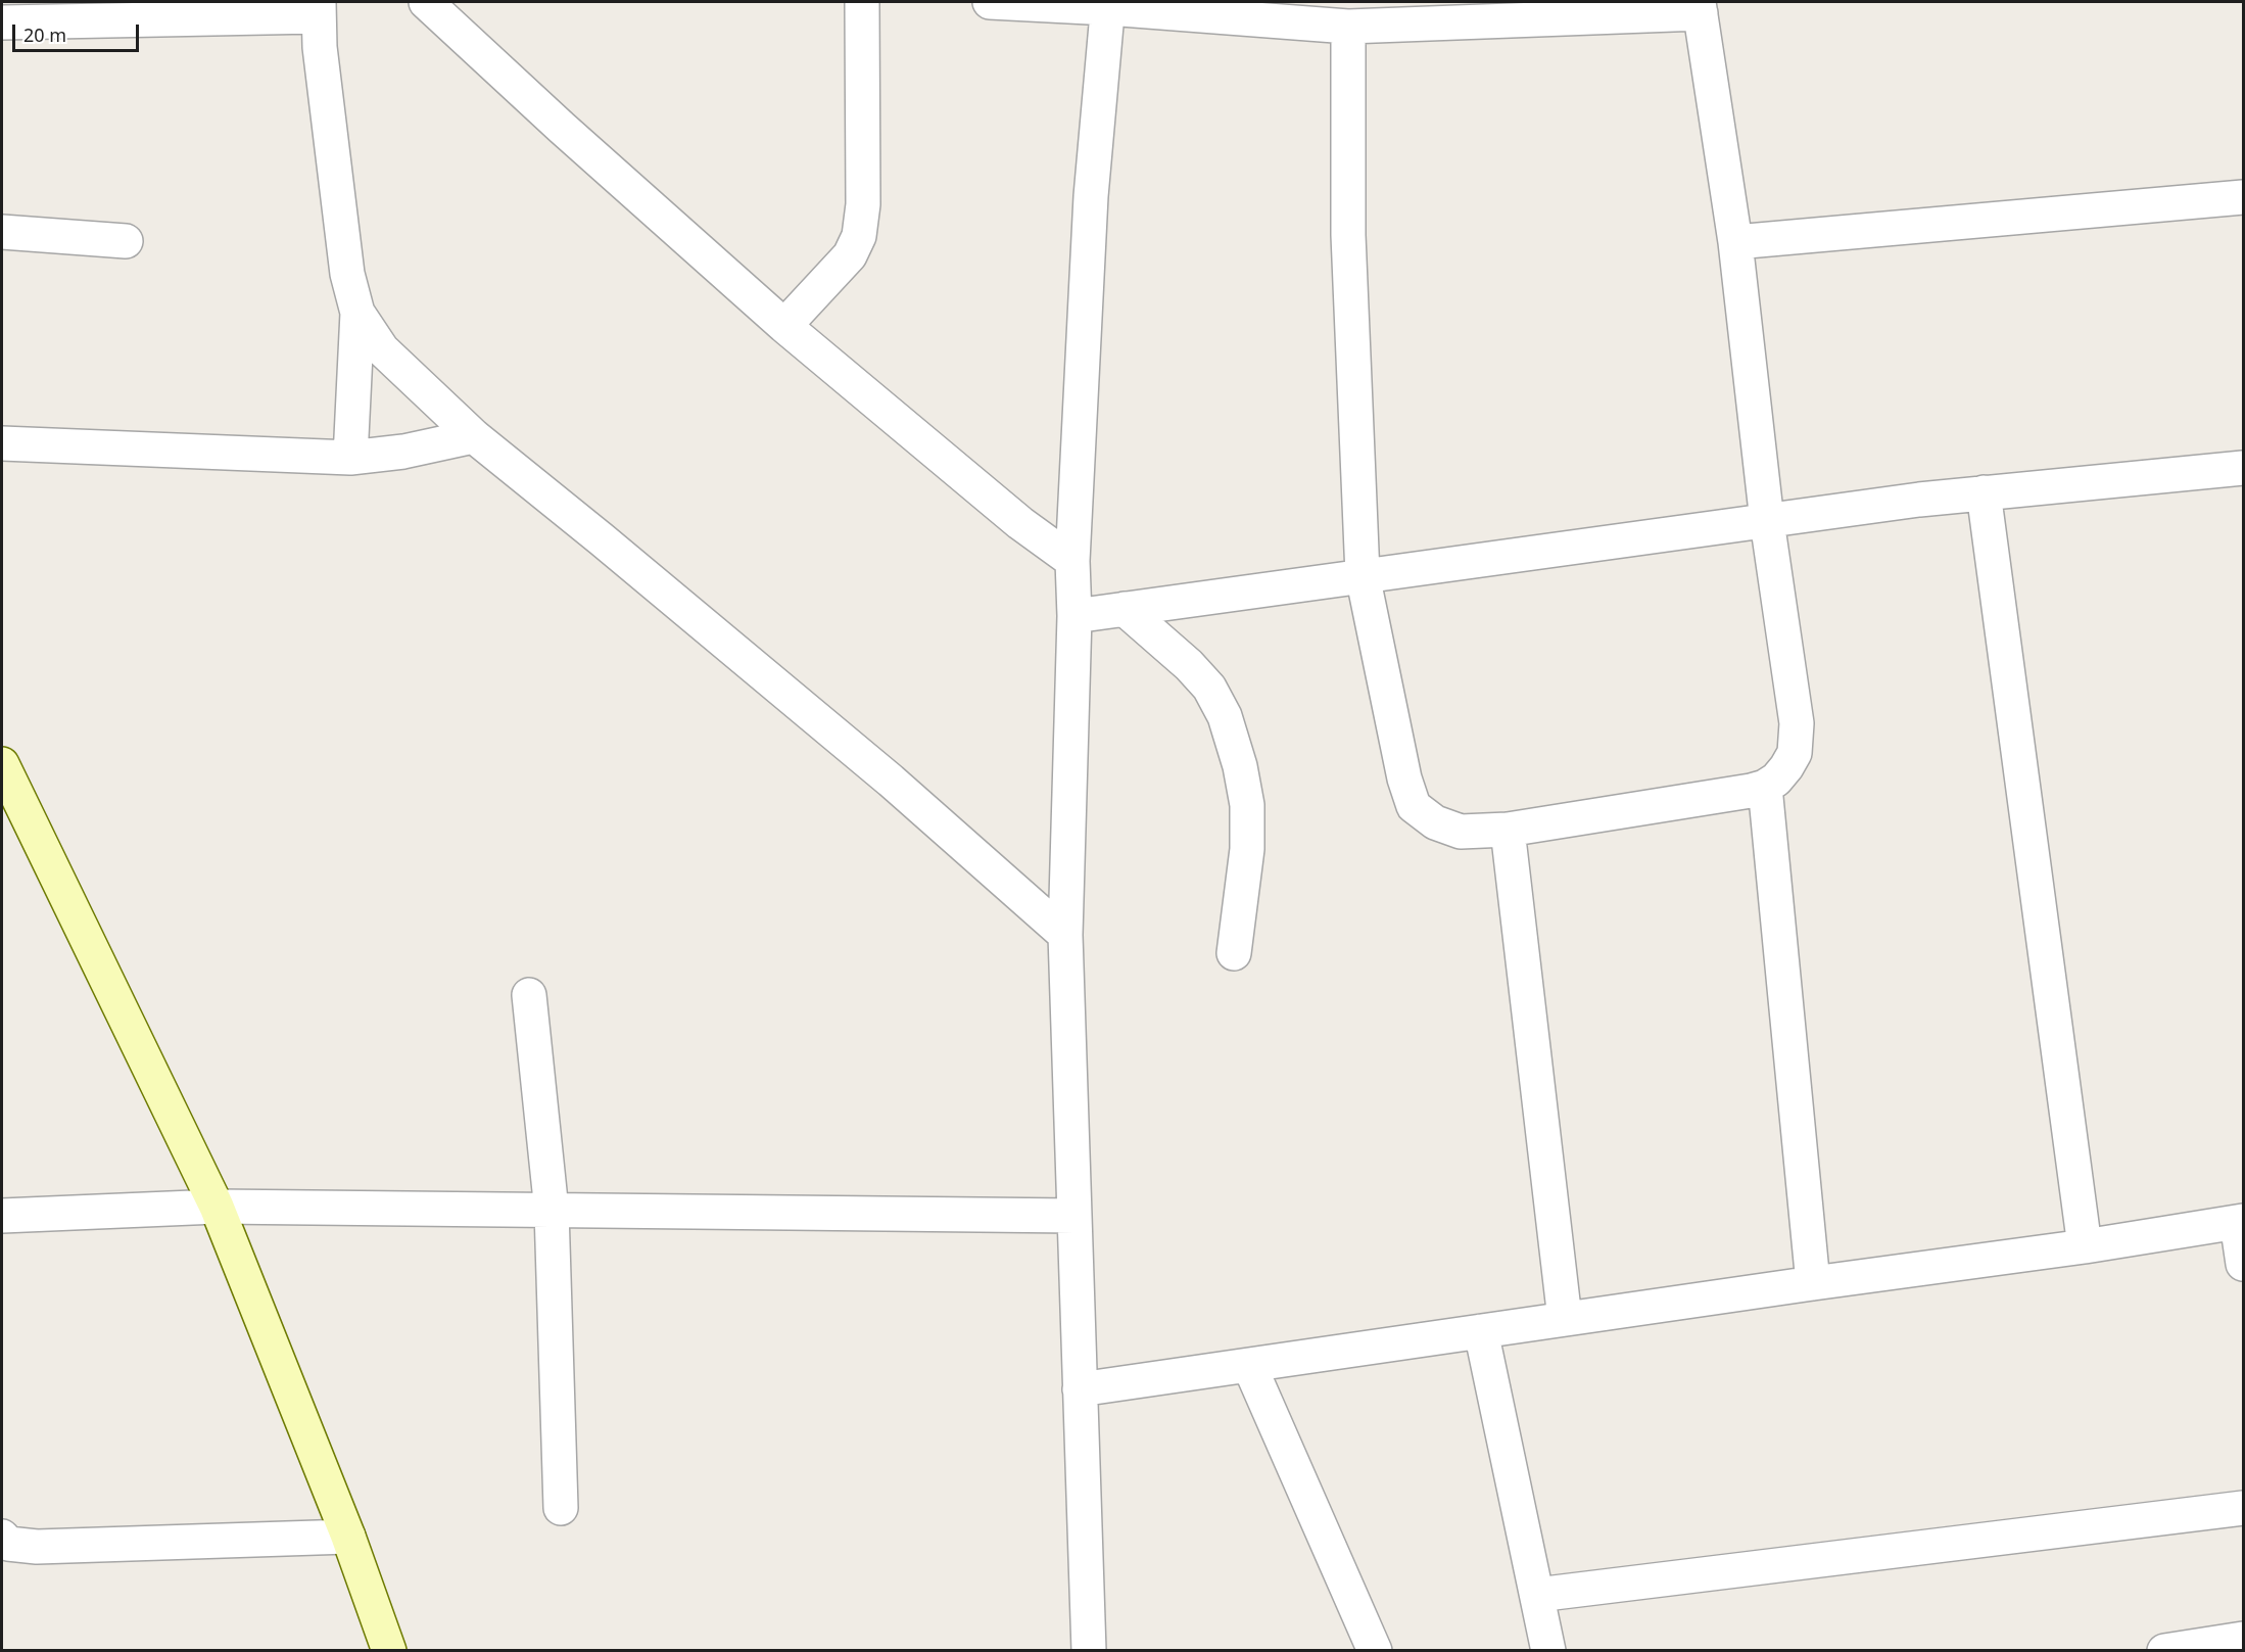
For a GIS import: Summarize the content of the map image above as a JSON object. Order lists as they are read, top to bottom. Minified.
{"scale_bar":"20 m"}
